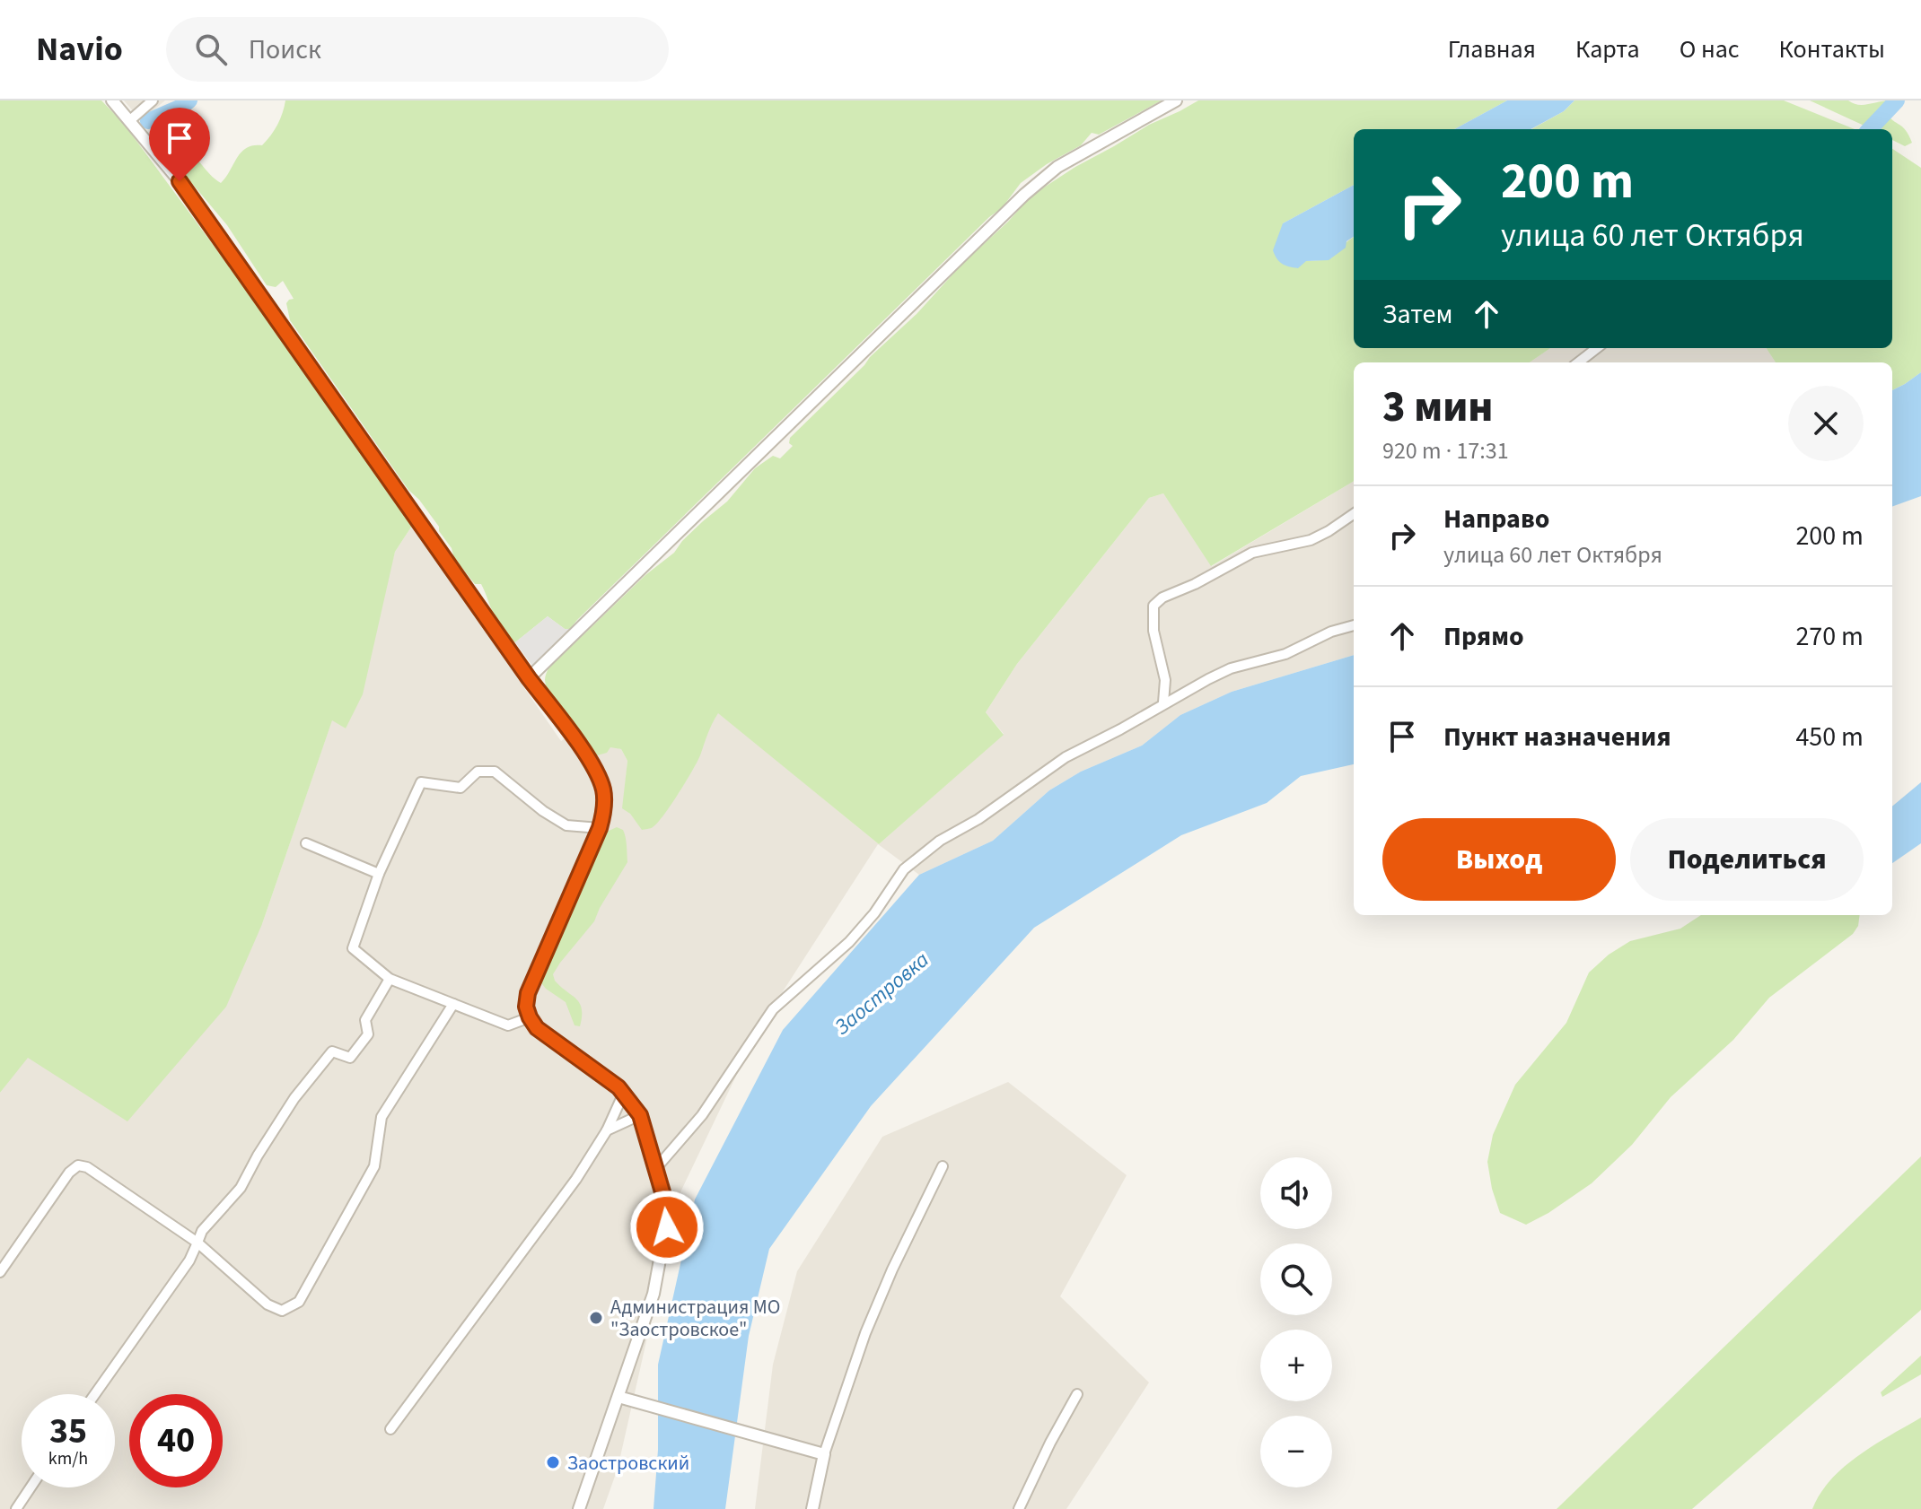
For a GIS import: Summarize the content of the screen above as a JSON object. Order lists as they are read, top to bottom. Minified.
{"water":["Заостровка"],"places":["Администрация МО \"Заостровское\"","Заостровский"],"page":{"header":"Navio","search":"Поиск","nav":["Главная","Карта","О нас","Контакты"],"turn":["200 m","улица 60 лет Октября"],"then":"Затем","heading":["3 мин","920 m · 17:31"],"list":[{"name":"Направо","note":"улица 60 лет Октября","value":"200 m"},{"name":"Прямо","value":"270 m"},{"name":"Пункт назначения","value":"450 m"}],"buttons":["Выход","Поделиться"],"map_buttons":["+","−"],"speed":"35 km/h","limit":"40"}}
